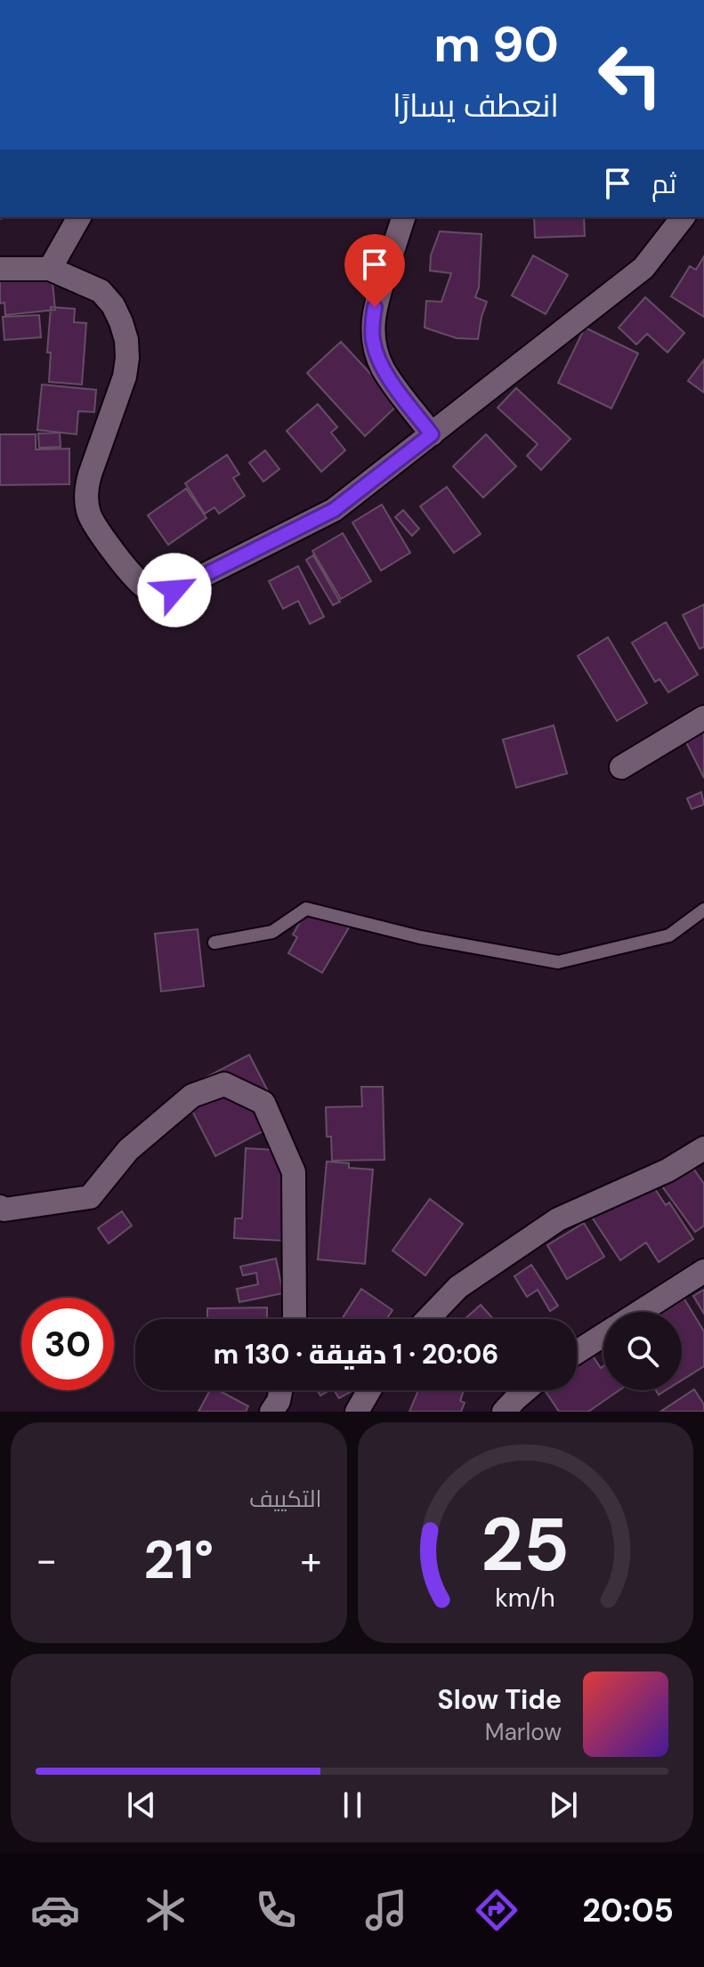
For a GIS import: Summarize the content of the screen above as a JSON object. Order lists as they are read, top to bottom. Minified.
{"page":{"turn":["90 m","انعطف يسارًا"],"then":"ثم","limit":"30","trip":"20:06 · 1 دقيقة · 130 m","tile":"التكييف","heat":["−","21°","+"],"song":["Slow Tide","Marlow"],"tabs":"20:05","gauge":["25","km/h"]}}
